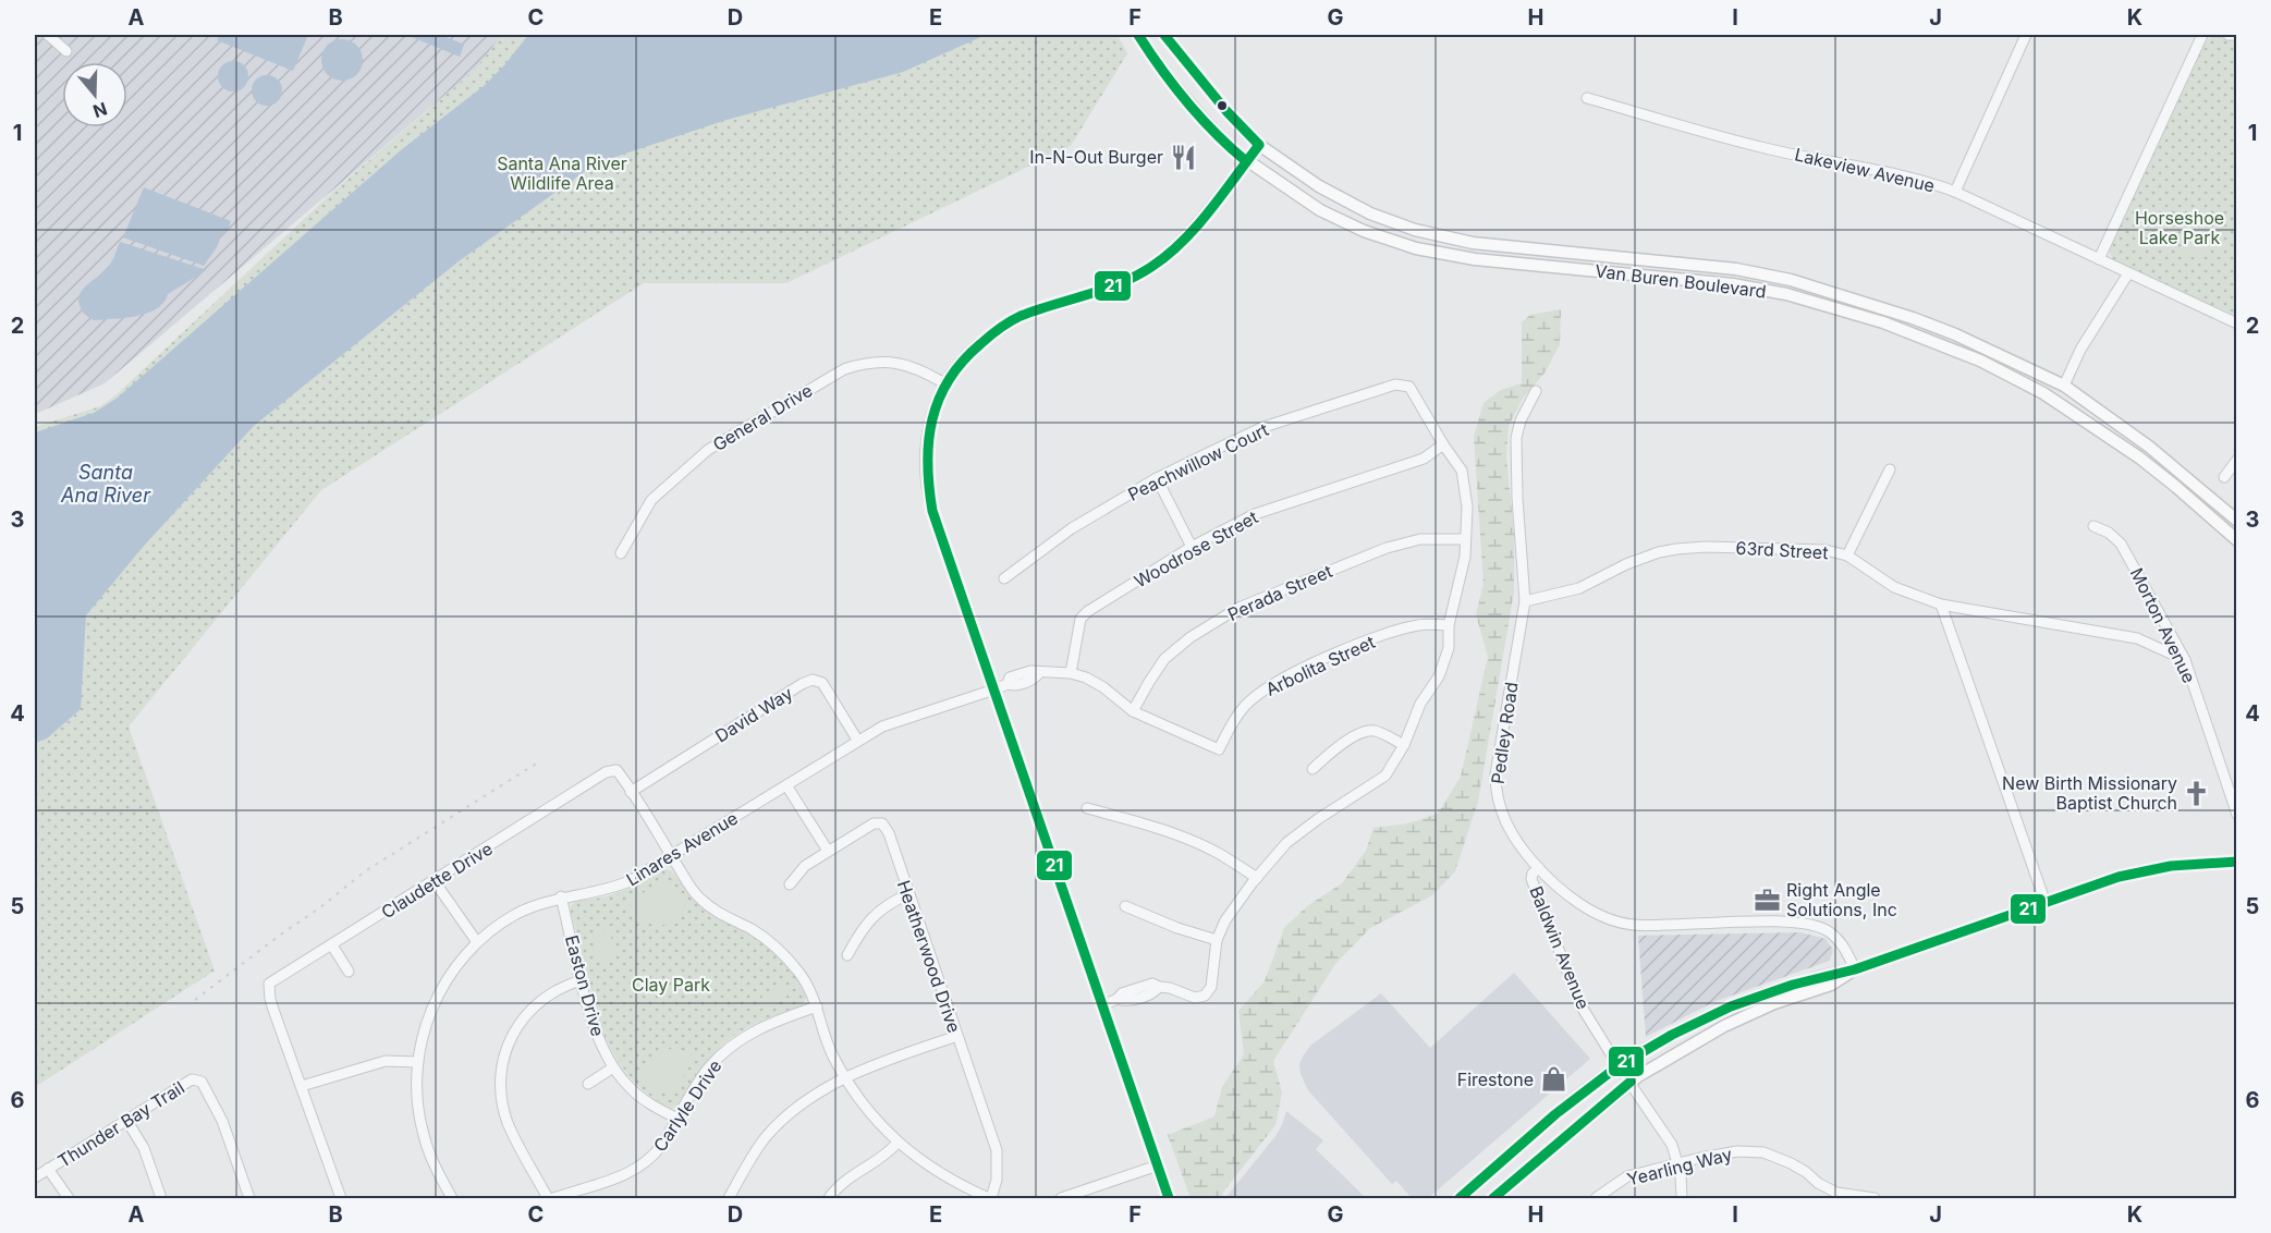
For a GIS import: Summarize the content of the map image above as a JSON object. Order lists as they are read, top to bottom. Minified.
{"streets":{"main road":["Van Buren Boulevard"],"street":["Lakeview Avenue","General Drive","Peachwillow Court","Woodrose Street","63rd Street","Perada Street","Morton Avenue","Arbolita Street","David Way","Pedley Road","Linares Avenue","Claudette Drive","Baldwin Avenue","Heatherwood Drive","Easton Drive","Carlyle Drive","Thunder Bay Trail","Yearling Way"]},"crossings":[["Peachwillow Court","Woodrose Street"],["Woodrose Street","Linares Avenue"],["63rd Street","Morton Avenue"],["63rd Street","Pedley Road"],["Perada Street","Arbolita Street"],["David Way","Linares Avenue"],["David Way","Claudette Drive"],["Pedley Road","Baldwin Avenue"],["Linares Avenue","Easton Drive"],["Baldwin Avenue","Yearling Way"],["Easton Drive","Carlyle Drive"]],"water":["Santa Ana River"],"parks":["Santa Ana River Wildlife Area","Horseshoe Lake Park","Clay Park"],"places":{"restaurant":["In-N-Out Burger"],"church":["New Birth Missionary Baptist Church"],"office":["Right Angle Solutions, Inc"],"shop":["Firestone"]},"lines":["transit line 21"],"north":"bottom","grid":{"columns":["A","B","C","D","E","F","G","H","I","J","K"],"rows":["1","2","3","4","5","6"]}}
